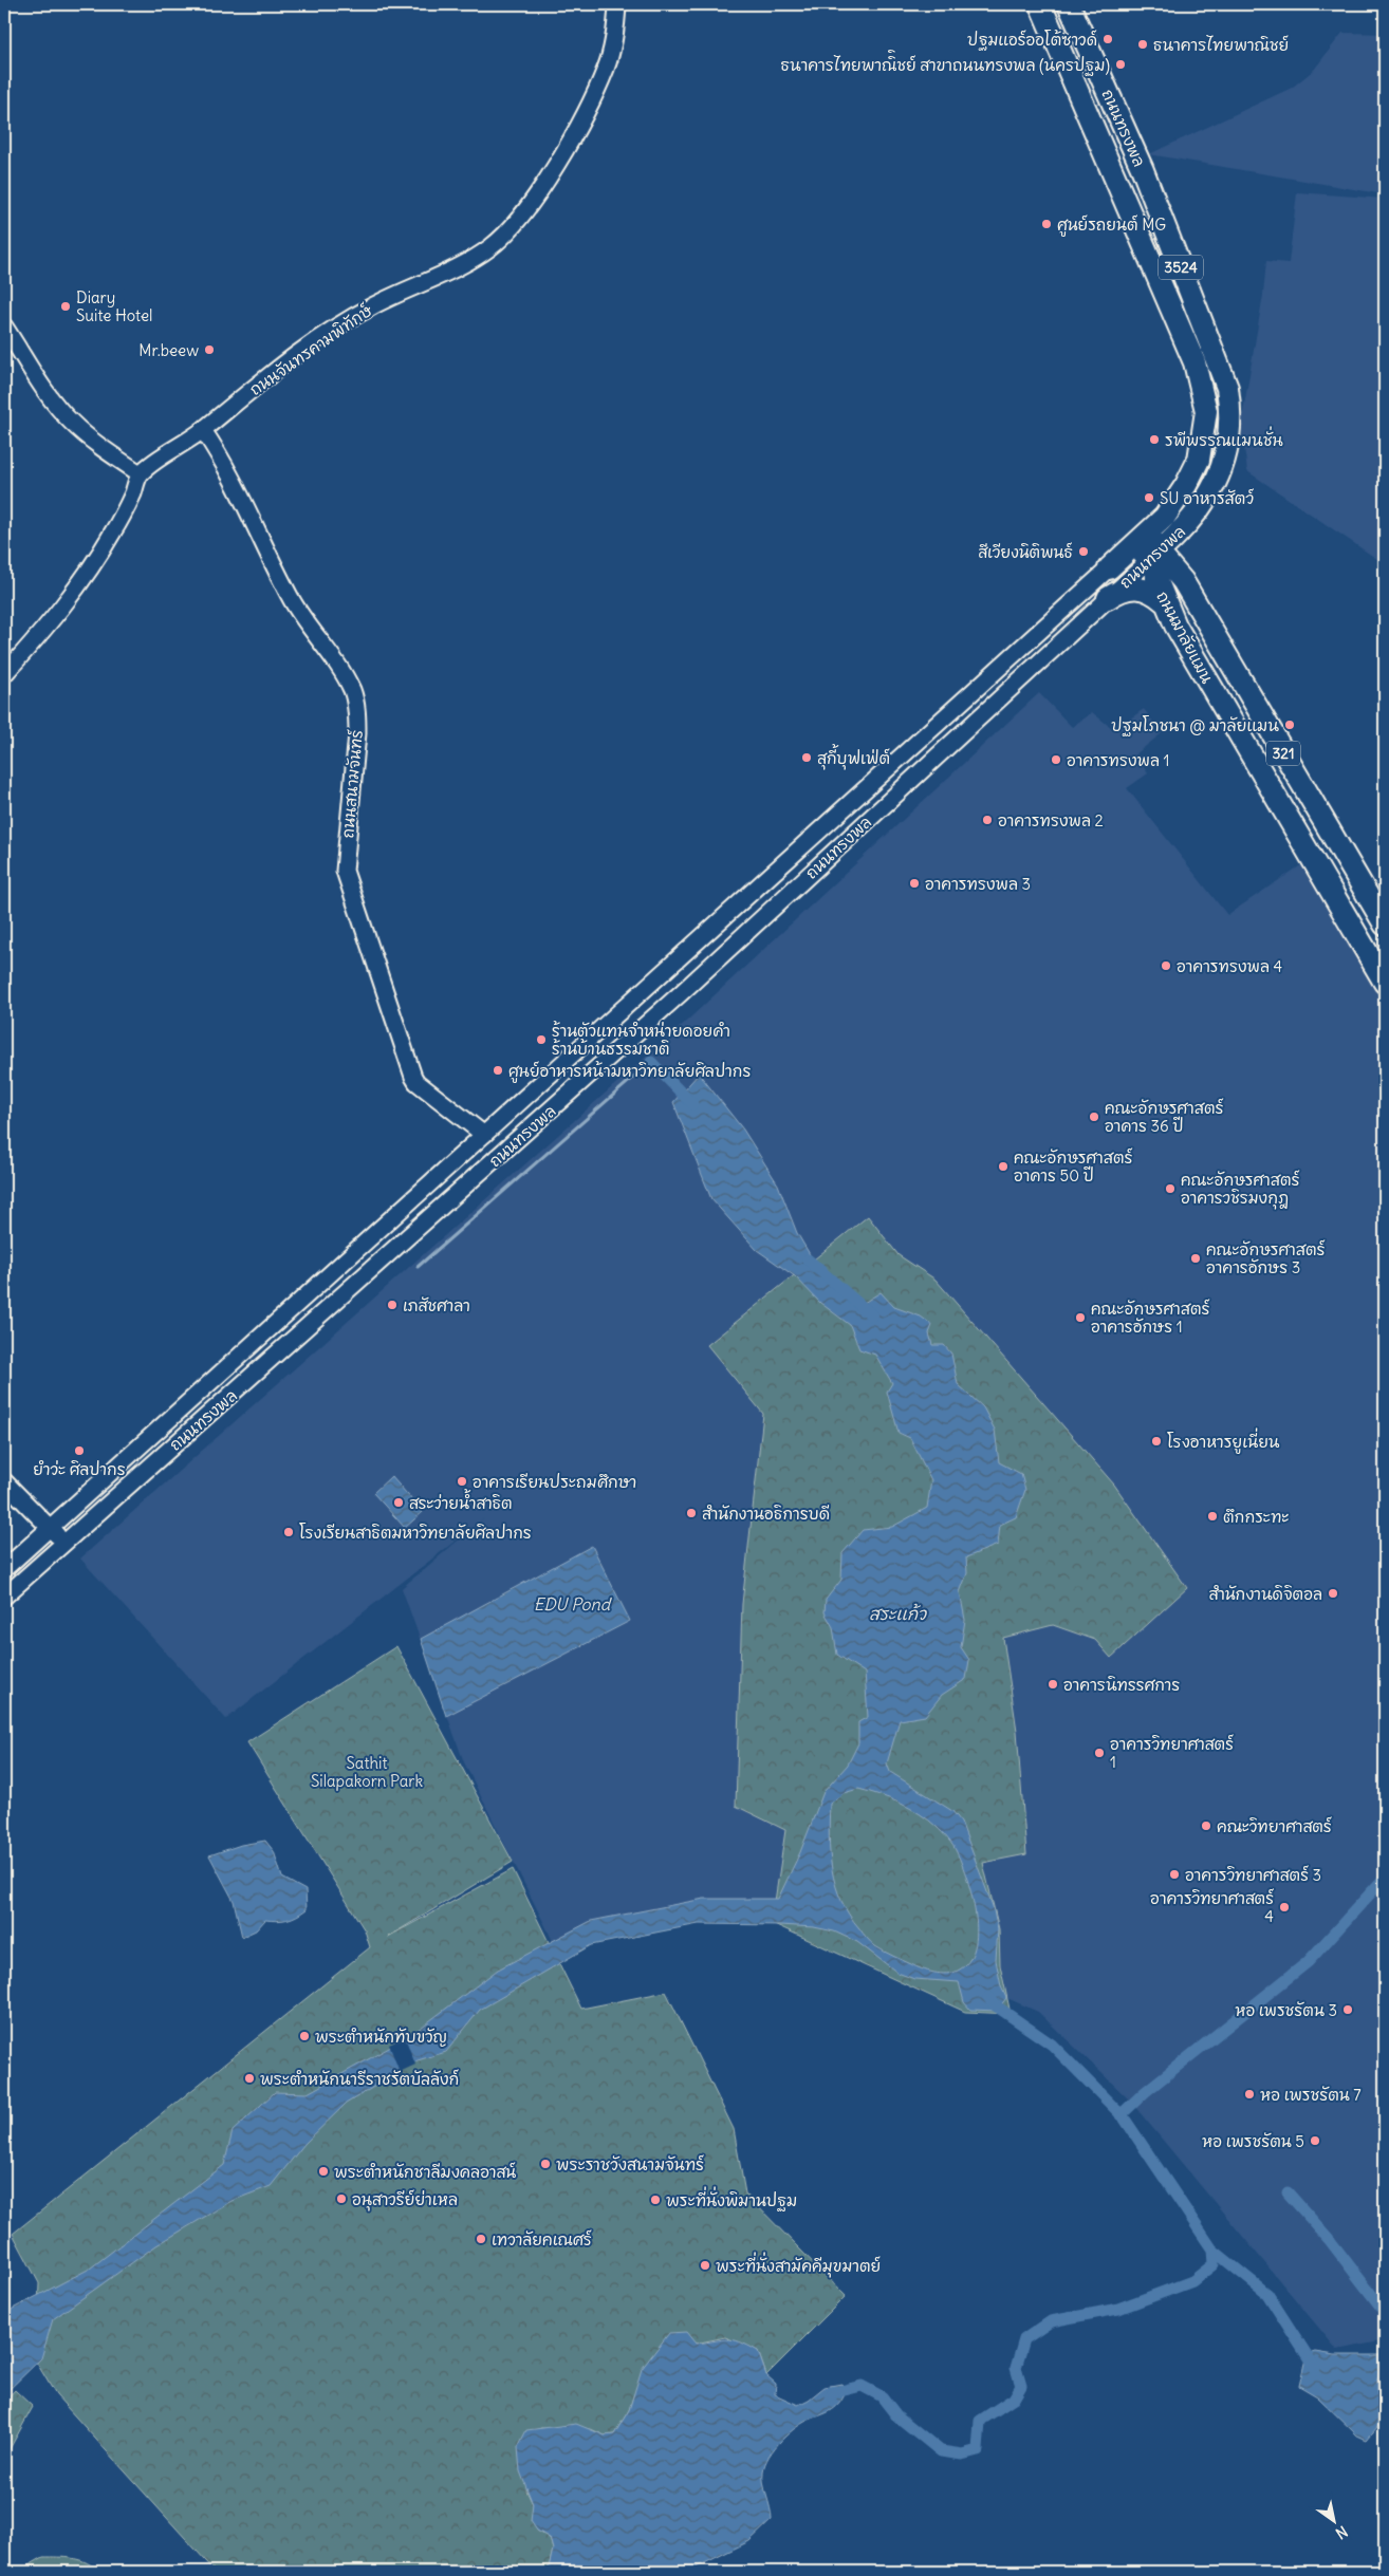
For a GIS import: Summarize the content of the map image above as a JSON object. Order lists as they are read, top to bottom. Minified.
{"streets":{"highway":["ถนนทรงพล","3524","ถนนมาลัยแมน","321"],"main road":["ถนนจันทรคามพิทักษ์","ถนนสนามจันทร์"]},"crossings":[["ถนนทรงพล","ถนนมาลัยแมน"],["ถนนทรงพล","ถนนสนามจันทร์"],["ถนนจันทรคามพิทักษ์","ถนนสนามจันทร์"]],"water":["EDU Pond","สระแก้ว"],"parks":["Sathit Silapakorn Park"],"places":["ปฐมแอร์ออโต้ซาวด์","ธนาคารไทยพาณิชย์","ธนาคารไทยพาณิิชย์ สาขาถนนทรงพล (นครปฐม)","ศูนย์รถยนต์ MG","Diary Suite Hotel","Mr.beew","รพีพรรณแมนชั่น","SU อาหารสัตว์","สีเวียงนิติพนธ์","ปฐมโภชนา @ มาลัยแมน","สุกี้บุฟเฟ่ต์","อาคารทรงพล 1","อาคารทรงพล 2","อาคารทรงพล 3","อาคารทรงพล 4","ร้านตัวแทนจำหน่ายดอยคำ ร้านบ้านธรรมชาติ","ศูนย์อาหารหน้ามหาวิทยาลัยศิลปากร","คณะอักษรศาสตร์ อาคาร 36 ปี","คณะอักษรศาสตร์ อาคาร 50 ปี","คณะอักษรศาสตร์ อาคารวชิรมงกุฎ","คณะอักษรศาสตร์ อาคารอักษร 3","เภสัชศาลา","คณะอักษรศาสตร์ อาคารอักษร 1","โรงอาหารยูเนี่ยน","ยำว่ะ ศิลปากร","อาคารเรียนประถมศึกษา","สระว่ายนำ้สาธิต","สำนักงานอธิการบดี","ตึกกระทะ","โรงเรียนสาธิตมหาวิทยาลัยศิลปากร","สำนักงานดิจิตอล","อาคารนิทรรศการ","อาคารวิทยาศาสตร์ 1","คณะวิทยาศาสตร์","อาคารวิทยาศาสตร์ 3","อาคารวิทยาศาสตร์ 4","หอ เพรชรัตน 3","พระตำหนักทับขวัญ","พระตำหนักนารีราชรัตบัลลังก์","หอ เพรชรัตน 7","หอ เพรชรัตน 5","พระราชวังสนามจันทร์","พระตำหนักชาลีมงคลอาสน์","อนุสาวรีย์ย่าเหล","พระที่นั่งพิมานปฐม","เทวาลัยคเณศร์","พระที่นั่งสามัคคีมุขมาตย์"],"north":"bottom right"}
